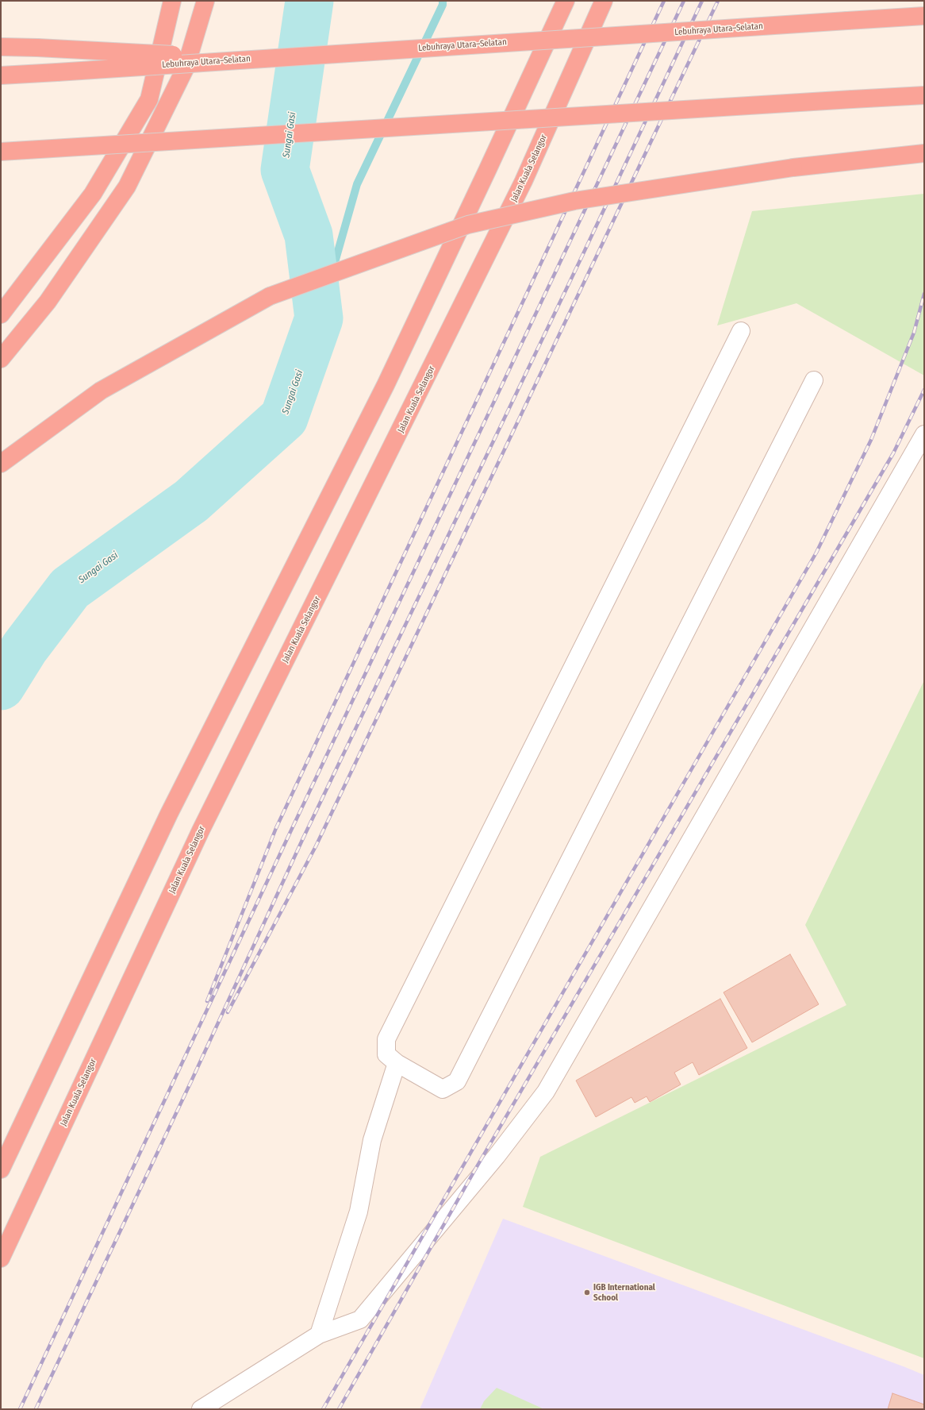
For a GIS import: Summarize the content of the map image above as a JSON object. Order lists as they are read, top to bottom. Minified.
{"streets":{"highway":["Lebuhraya Utara–Selatan","Jalan Kuala Selangor"]},"water":["Sungai Gasi"],"places":["IGB International School"]}
